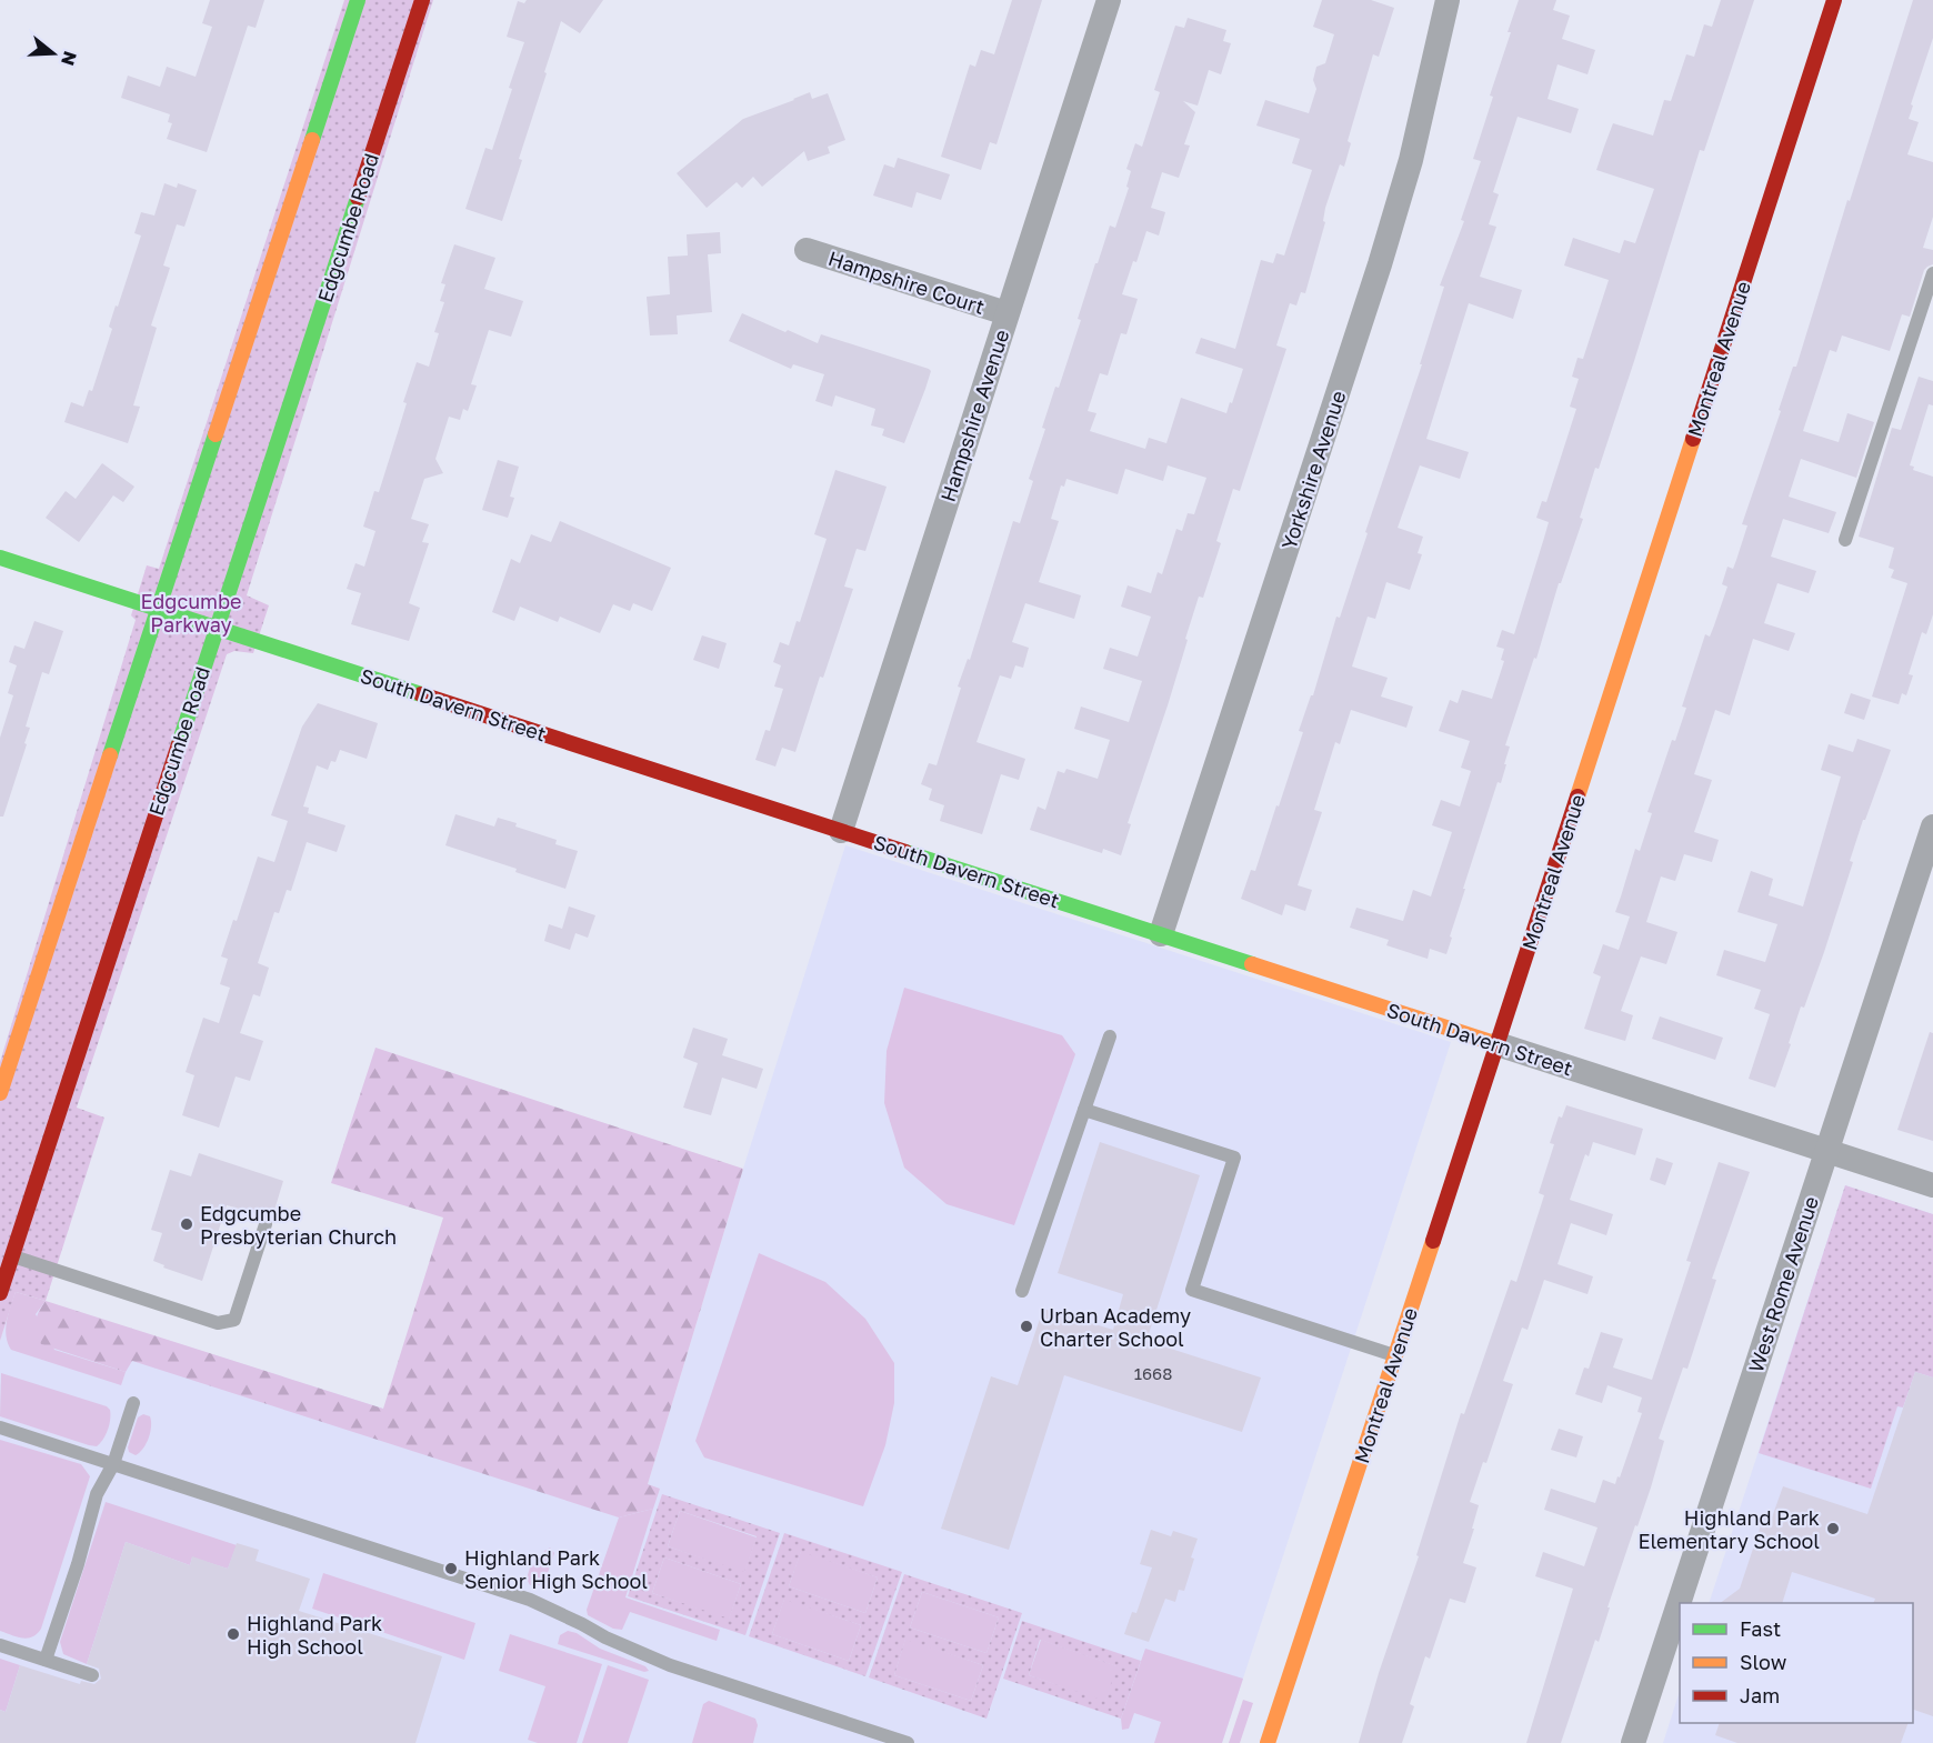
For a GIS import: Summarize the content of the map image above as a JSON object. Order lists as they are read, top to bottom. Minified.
{"streets":{"street":["Edgcumbe Road","Hampshire Court","Montreal Avenue","Hampshire Avenue","Yorkshire Avenue","South Davern Street","West Rome Avenue"]},"crossings":[["Edgcumbe Road","South Davern Street"],["Hampshire Court","Hampshire Avenue"],["Montreal Avenue","South Davern Street"],["Hampshire Avenue","South Davern Street"],["Yorkshire Avenue","South Davern Street"],["South Davern Street","West Rome Avenue"]],"parks":["Edgcumbe Parkway"],"places":["Edgcumbe Presbyterian Church","Urban Academy Charter School","Highland Park Elementary School","Highland Park Senior High School","Highland Park High School"],"house_numbers":["1668"],"legend":["Fast","Slow","Jam"],"north":"right"}
